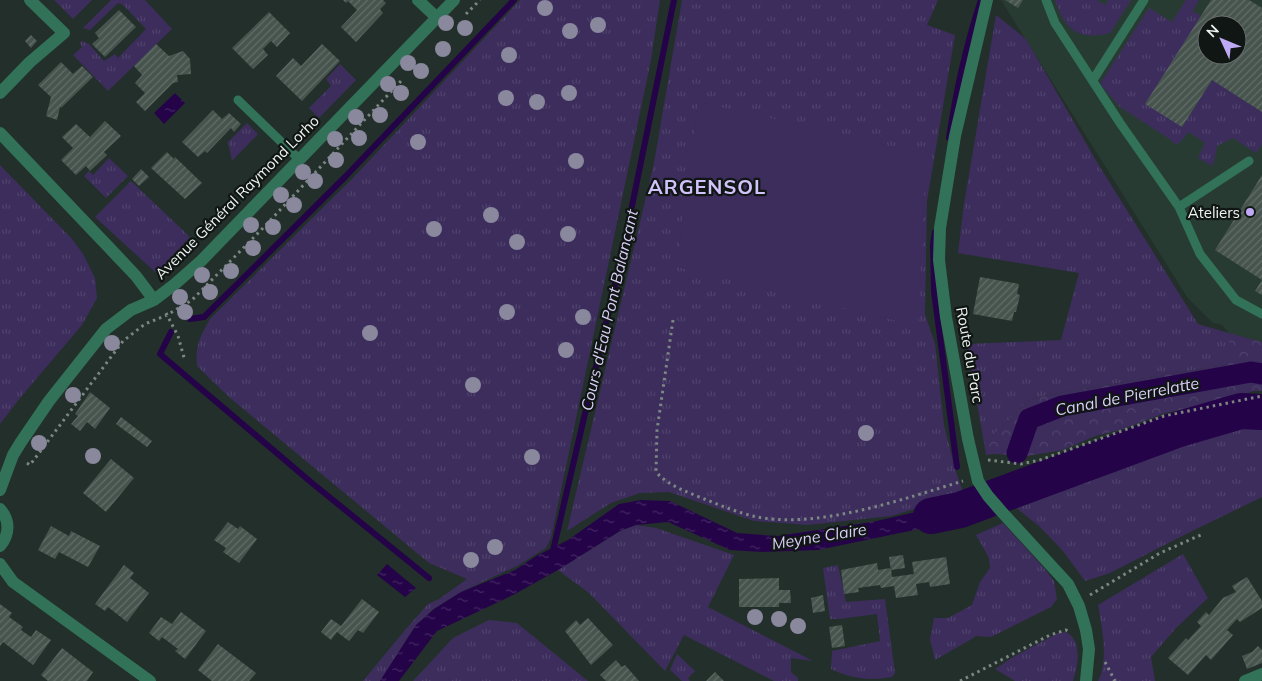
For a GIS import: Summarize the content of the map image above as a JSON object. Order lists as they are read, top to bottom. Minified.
{"streets":{"street":["Avenue Général Raymond Lorho","Route du Parc"]},"districts":["ARGENSOL"],"water":["Cours d'Eau Pont Balançant","Canal de Pierrelatte","Meyne Claire"],"places":["Ateliers"],"north":"top left"}
